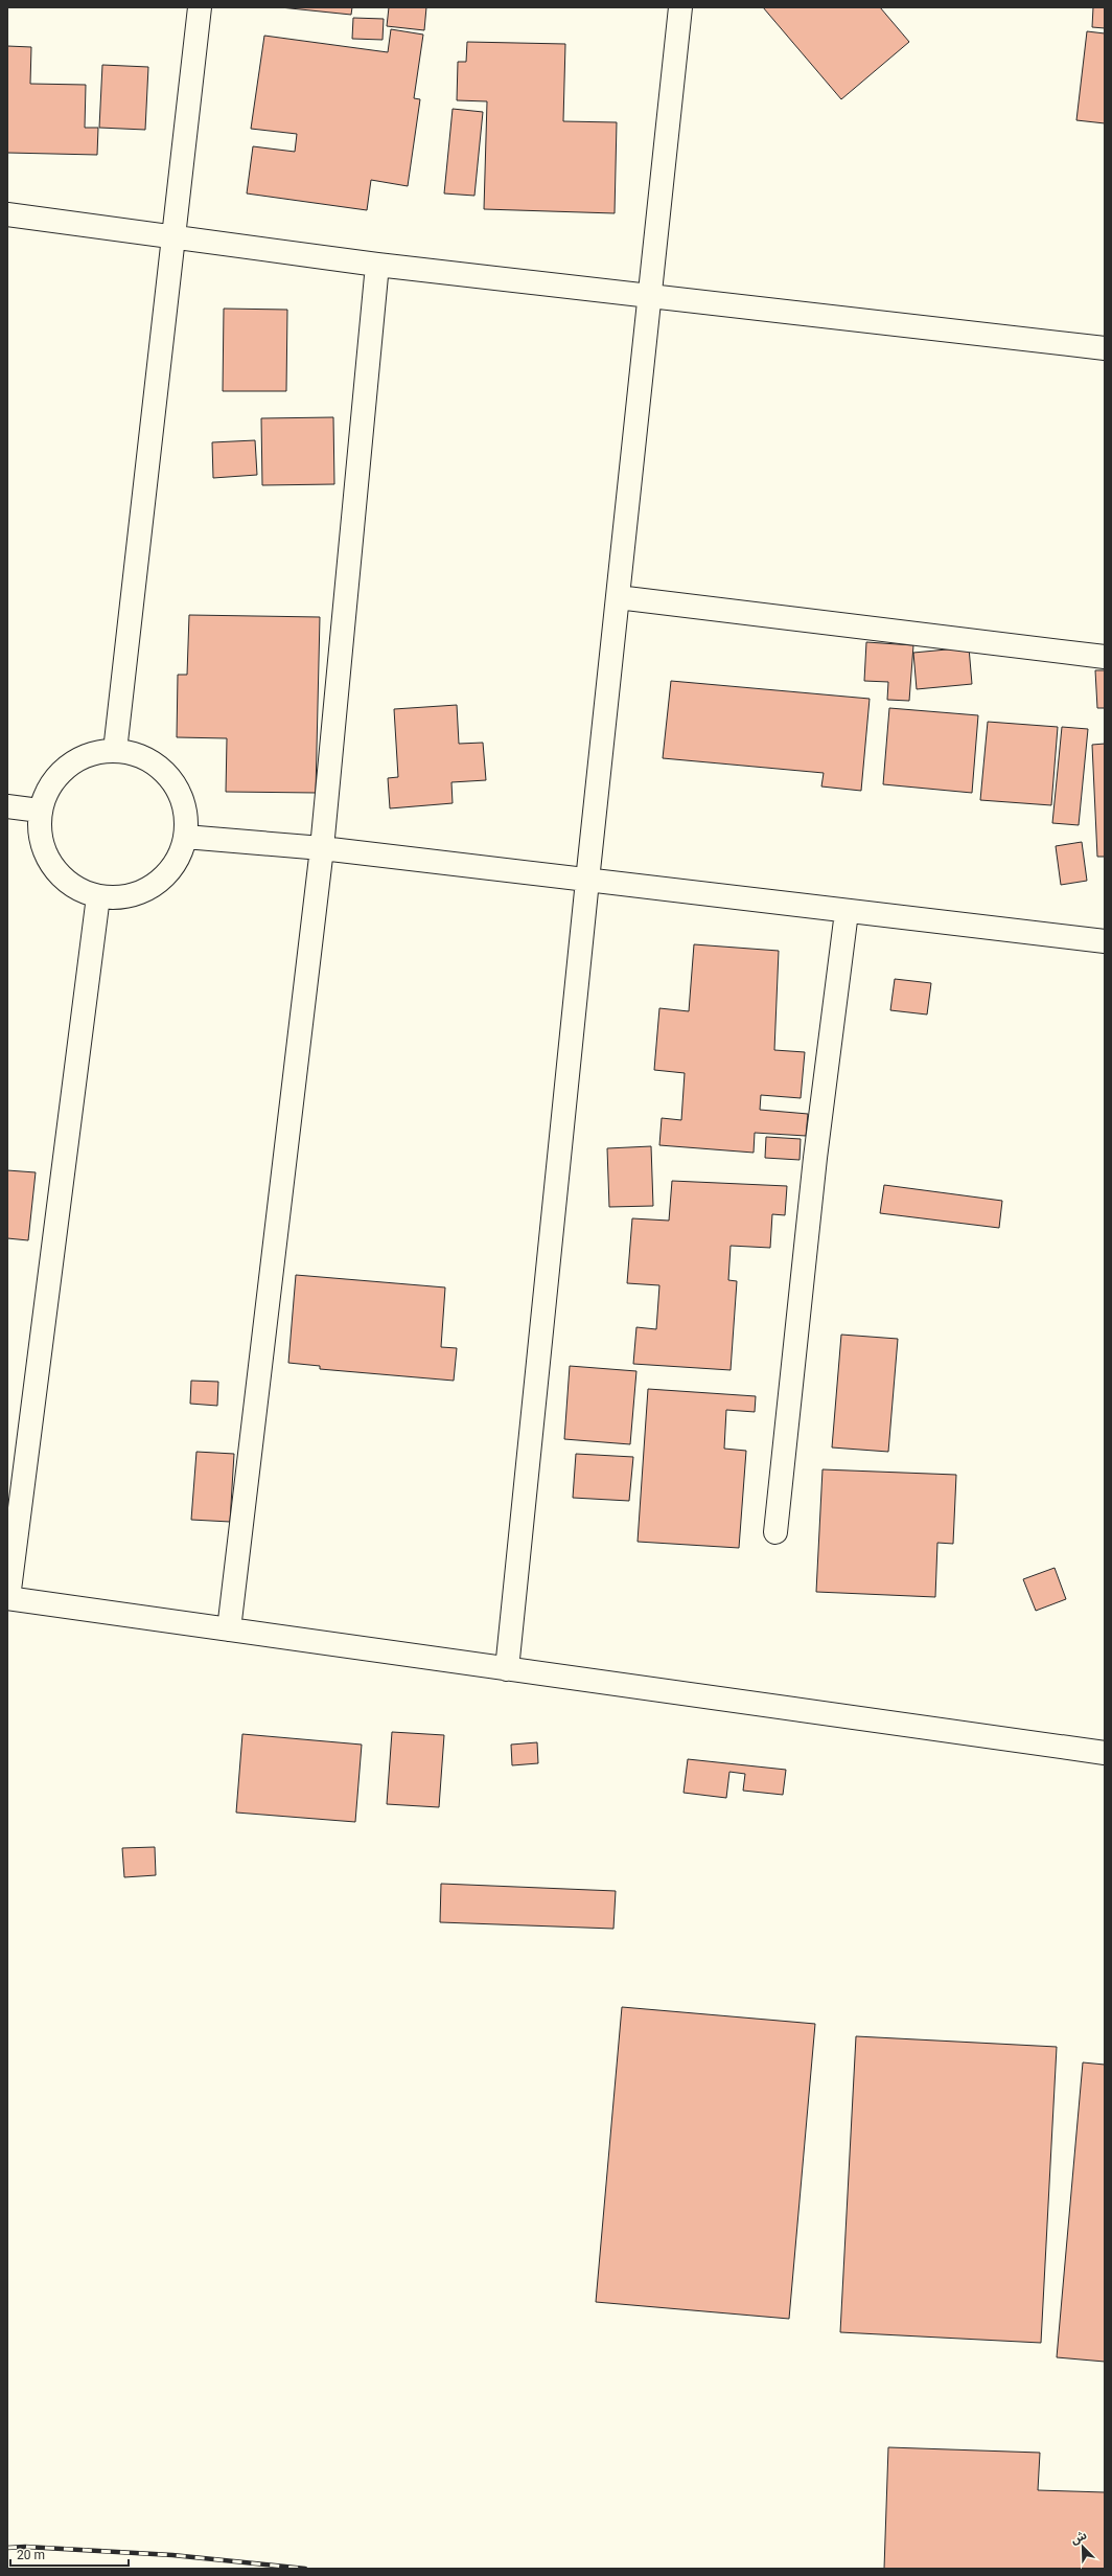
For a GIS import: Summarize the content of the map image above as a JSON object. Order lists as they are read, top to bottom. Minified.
{"scale_bar":"20 m","north":"top left"}
